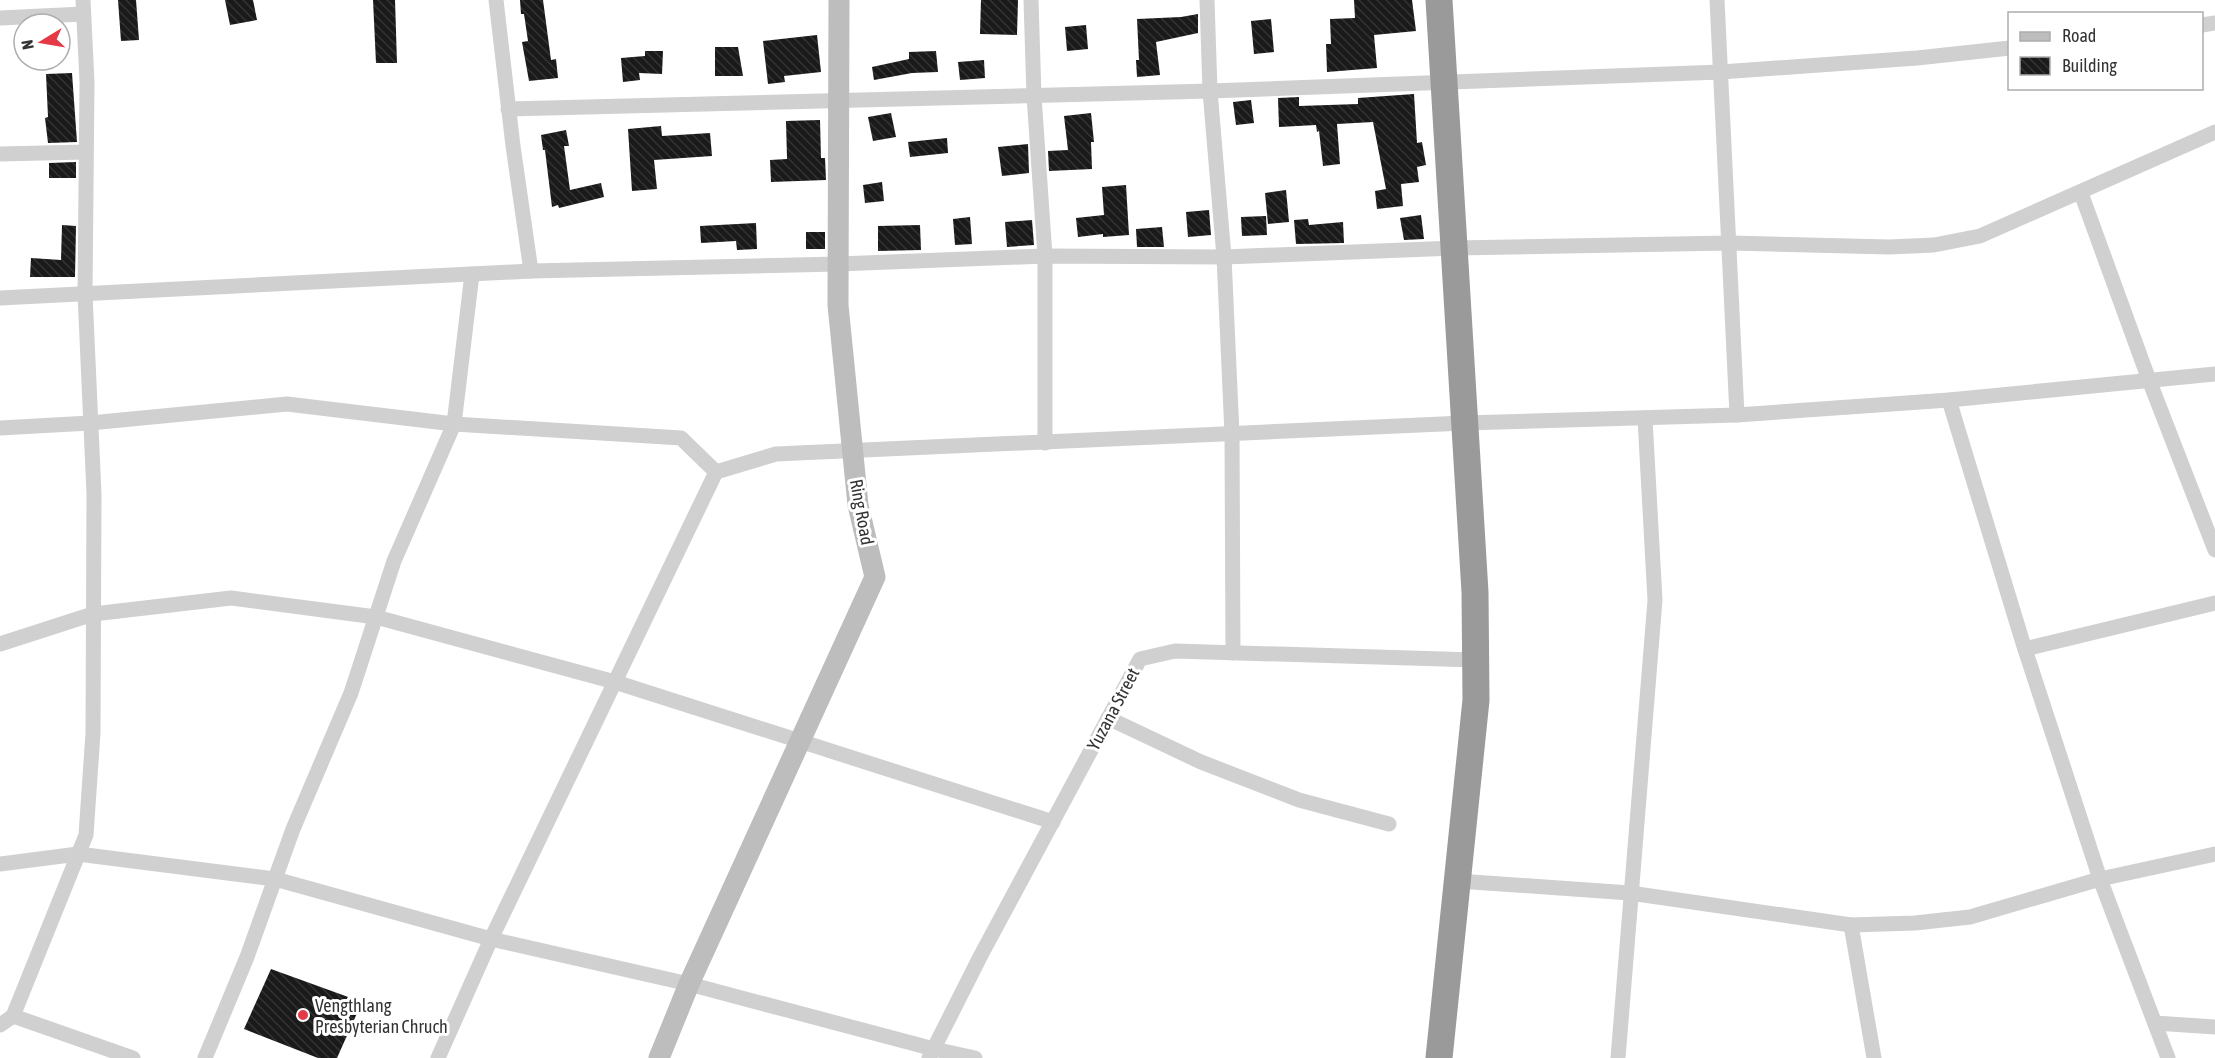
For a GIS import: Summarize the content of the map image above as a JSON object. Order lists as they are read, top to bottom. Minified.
{"streets":{"street":["Ring Road","Yuzana Street"]},"places":["Vengthlang Presbyterian Chruch"],"legend":["Road","Building"],"north":"left"}
